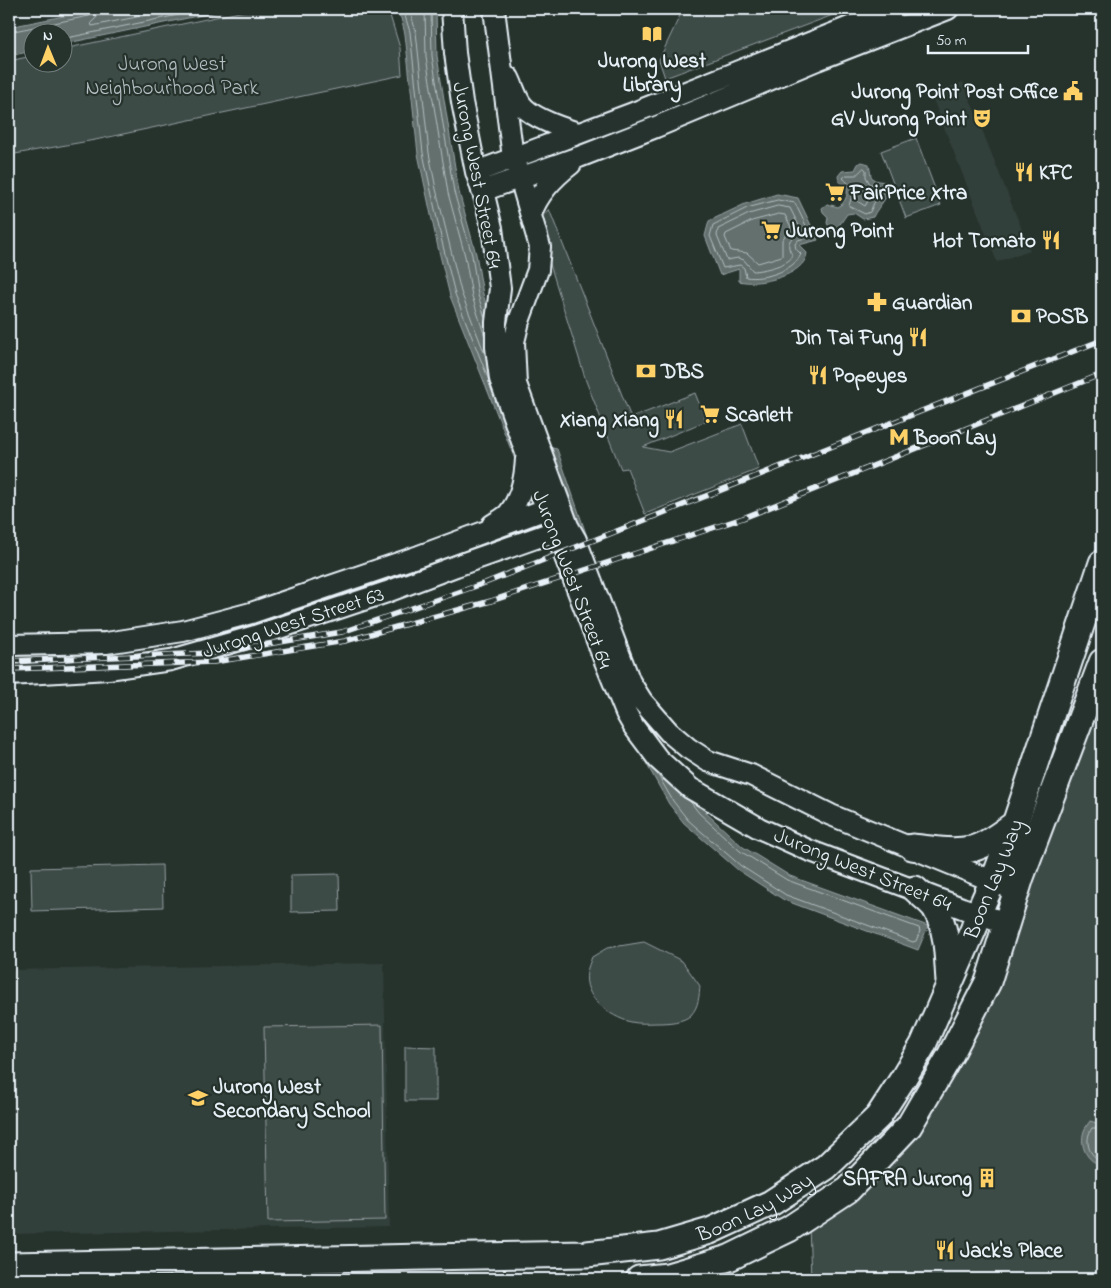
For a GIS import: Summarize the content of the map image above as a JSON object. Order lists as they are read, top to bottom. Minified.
{"streets":{"main road":["Boon Lay Way"],"street":["Jurong West Street 64","Jurong West Street 63"]},"crossings":[["Jurong West Street 64","Jurong West Street 63"],["Jurong West Street 64","Boon Lay Way"]],"parks":["Jurong West Neighbourhood Park"],"places":{"library":["Jurong West Library"],"public building":["Jurong Point Post Office"],"theatre":["GV Jurong Point"],"restaurant":["KFC","Hot Tomato","Din Tai Fung","Popeyes","Xiang Xiang","Jack's Place"],"supermarket":["FairPrice Xtra","Jurong Point","Scarlett"],"pharmacy":["Guardian"],"bank":["POSB","DBS"],"metro station":["Boon Lay"],"school or university":["Jurong West Secondary School"],"building":["SAFRA Jurong"]},"scale_bar":"50 m","north":"top"}
